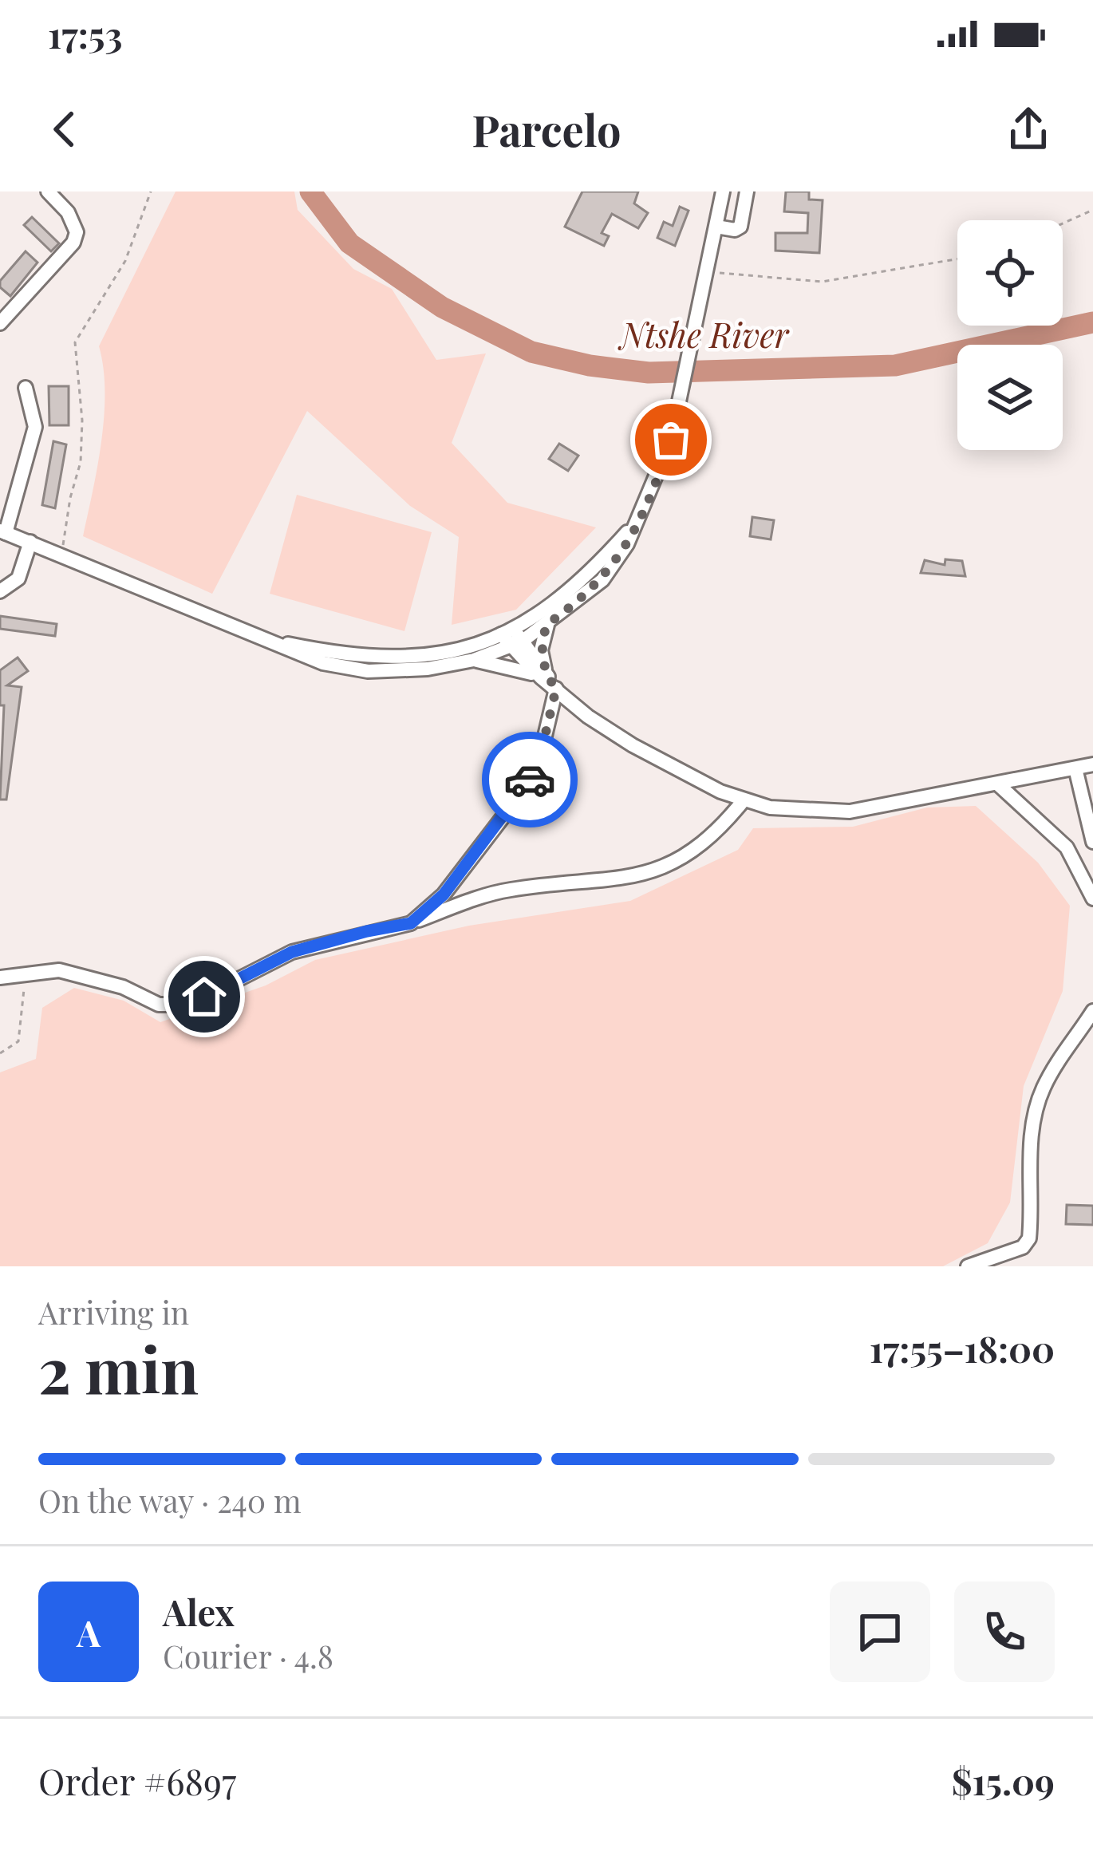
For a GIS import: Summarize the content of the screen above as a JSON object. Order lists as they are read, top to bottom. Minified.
{"water":["Ntshe River"],"page":{"status":"17:53","header":"Parcelo","heading":["2 min","Arriving in","17:55–18:00"],"panel":["Alex","Courier · 4.8","Order #6897","$15.09"],"bar":"On the way · 240 m","round":"A"}}
